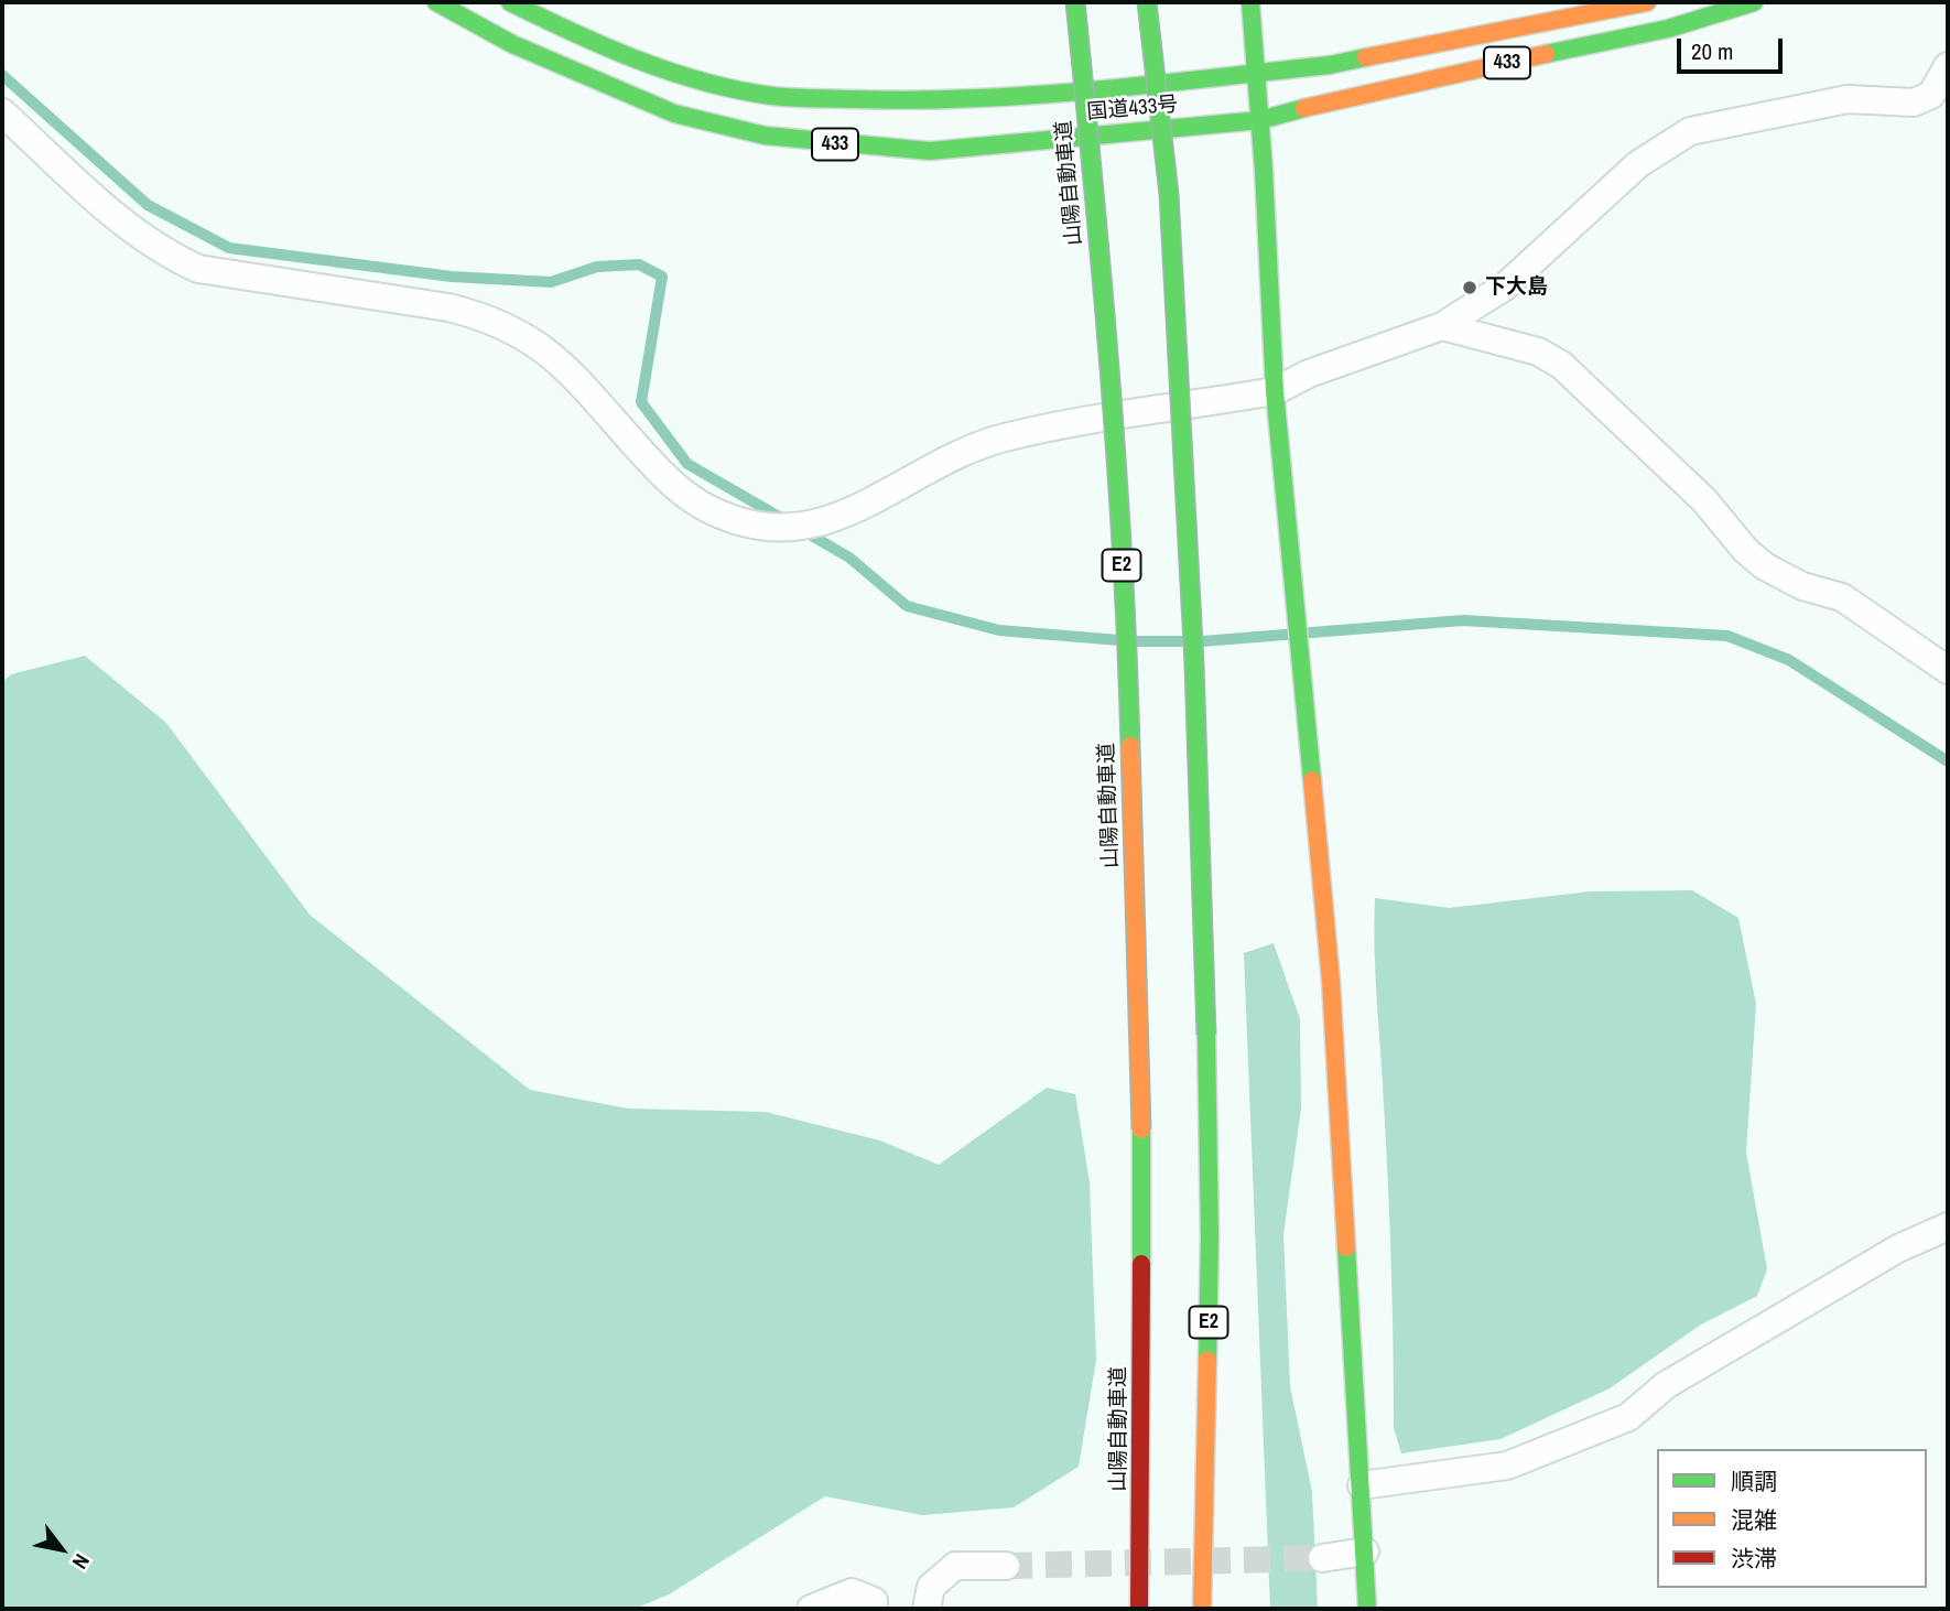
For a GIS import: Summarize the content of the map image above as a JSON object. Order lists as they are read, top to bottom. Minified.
{"streets":{"main road":["433","国道433号","山陽自動車道","E2"]},"places":["下大島"],"legend":["順調","混雑","渋滞"],"scale_bar":"20 m","north":"bottom right"}
